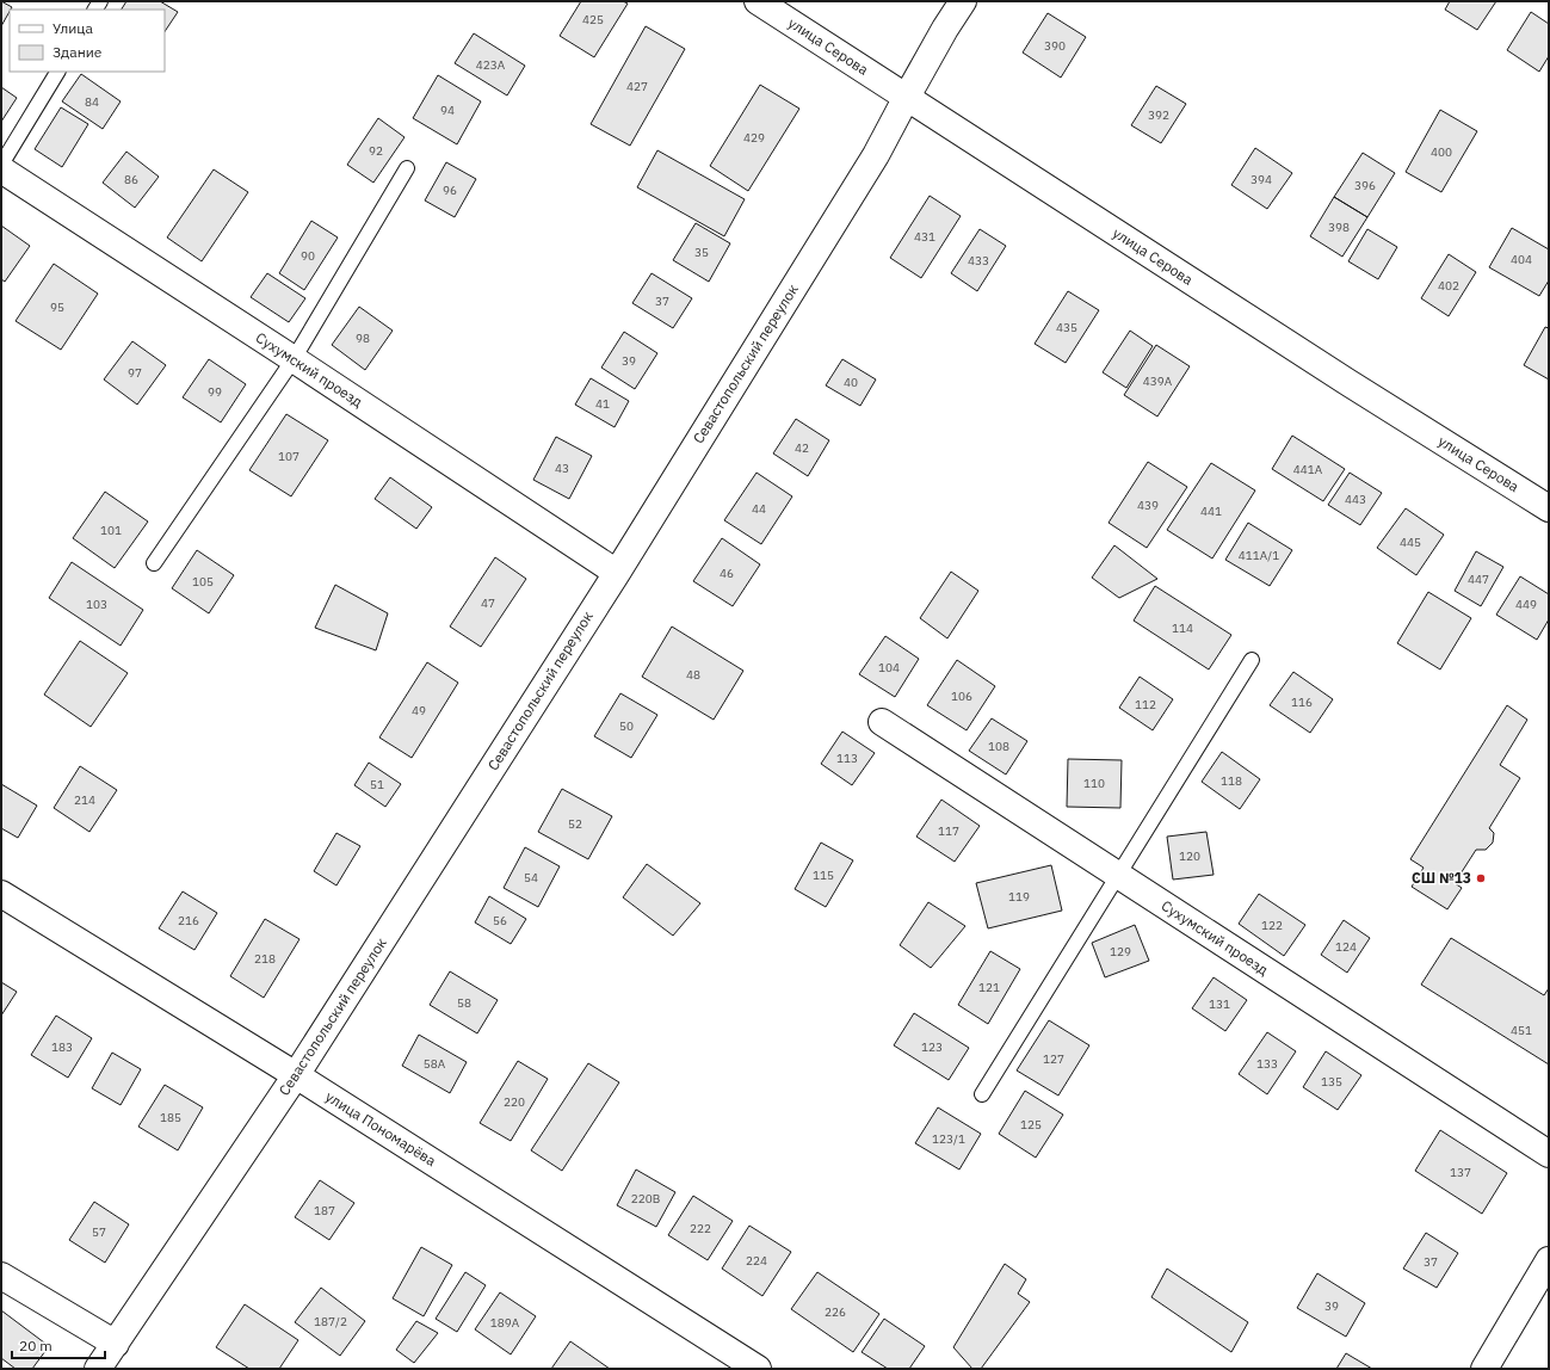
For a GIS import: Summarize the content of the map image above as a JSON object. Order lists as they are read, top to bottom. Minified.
{"streets":{"street":["улица Серова","Севастопольский переулок","Сухумский проезд","улица Пономарёва"]},"crossings":[["улица Серова","Севастопольский переулок"],["Севастопольский переулок","Сухумский проезд"],["Севастопольский переулок","улица Пономарёва"]],"places":["СШ №13"],"house_numbers":["425","390","423А","427","84","94","392","429","92","400","86","394","396","96","398","431","35","90","404","433","402","37","95","435","98","39","97","439А","40","99","41","42","107","43","441А","443","439","44","441","101","445","411А/1","46","447","105","47","103","449","114","104","48","106","116","112","49","50","108","113","118","110","51","214","52","117","120","115","54","119","216","56","122","124","129","218","121","58","131","451","183","123","127","58А","133","135","220","185","125","123/1","137","220В","187","222","57","224","37","39","226","187/2","189А"],"legend":["Улица","Здание"],"scale_bar":"20 m"}
